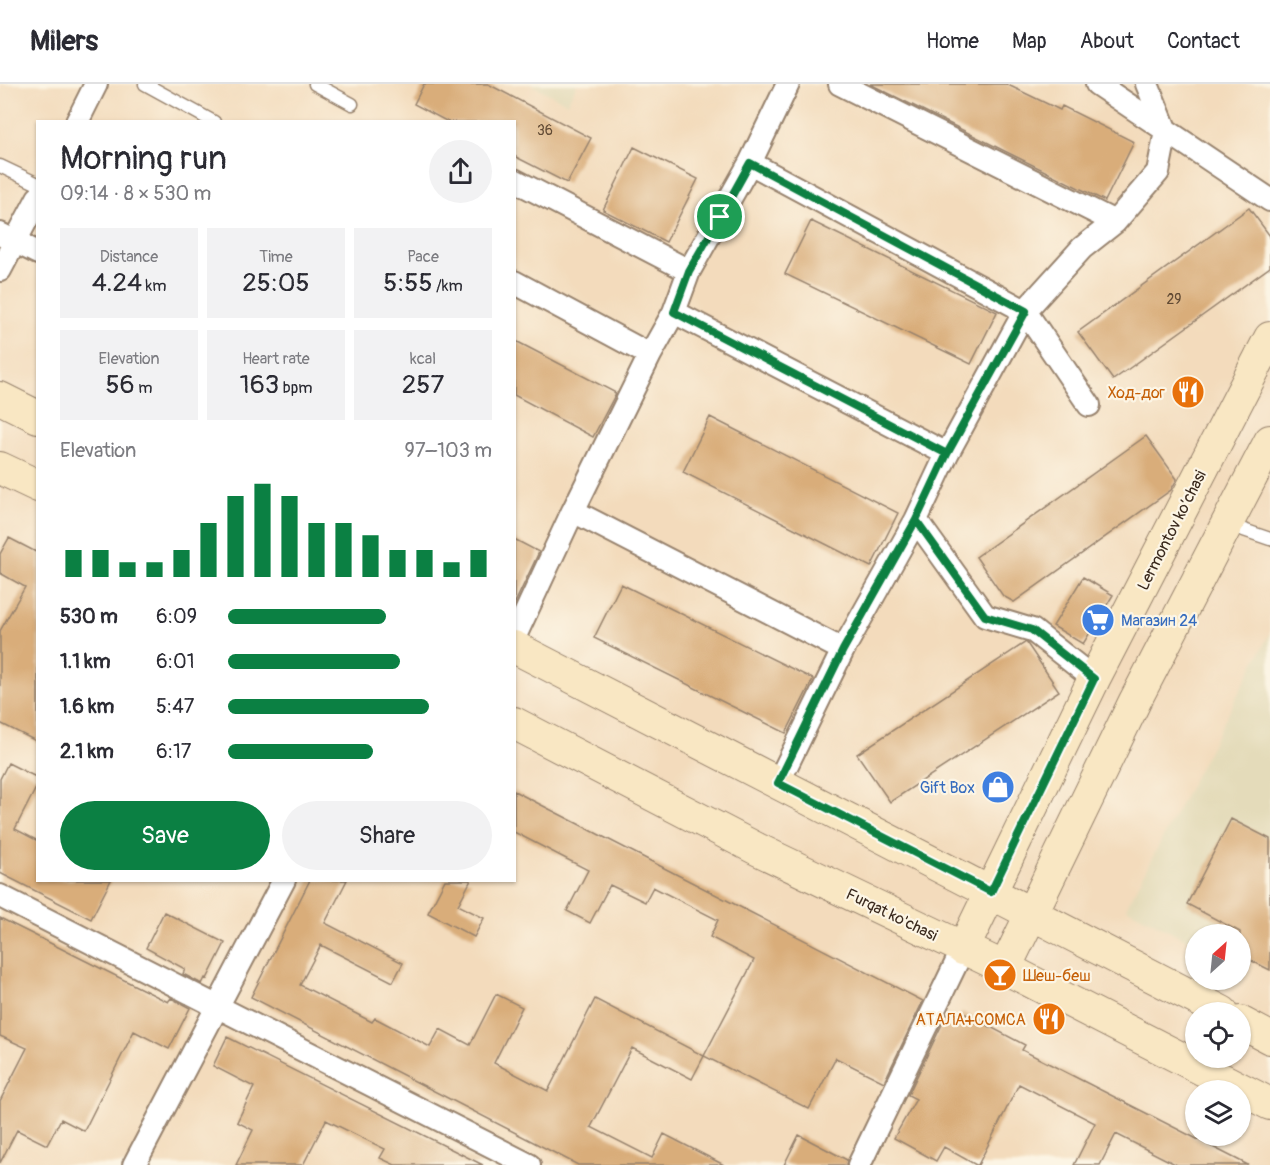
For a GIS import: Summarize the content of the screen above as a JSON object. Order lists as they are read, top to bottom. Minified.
{"streets":{"main road":["Lermontov ko’chasi","Furqat ko'chasi"]},"crossings":[["Lermontov ko’chasi","Furqat ko'chasi"]],"places":{"restaurant":["Ход-дог","АТАЛА+СОМСА"],"supermarket":["Магазин 24"],"shop":["Gift Box"],"bar":["Шеш-беш"]},"house_numbers":["36","29"],"north":"top right","page":{"header":"Milers","nav":["Home","Map","About","Contact"],"heading":["Morning run","09:14 · 8 × 530 m"],"stats":[["Distance","4.24 km"],["Time","25:05"],["Pace","5:55 /km"],["Elevation","56 m"],["Heart rate","163 bpm"],["kcal","257"]],"chart":["Elevation","97–103 m"],"list":[{"name":"530 m","note":"6:09"},{"name":"1.1 km","note":"6:01"},{"name":"1.6 km","note":"5:47"},{"name":"2.1 km","note":"6:17"}],"buttons":["Save","Share"]}}
